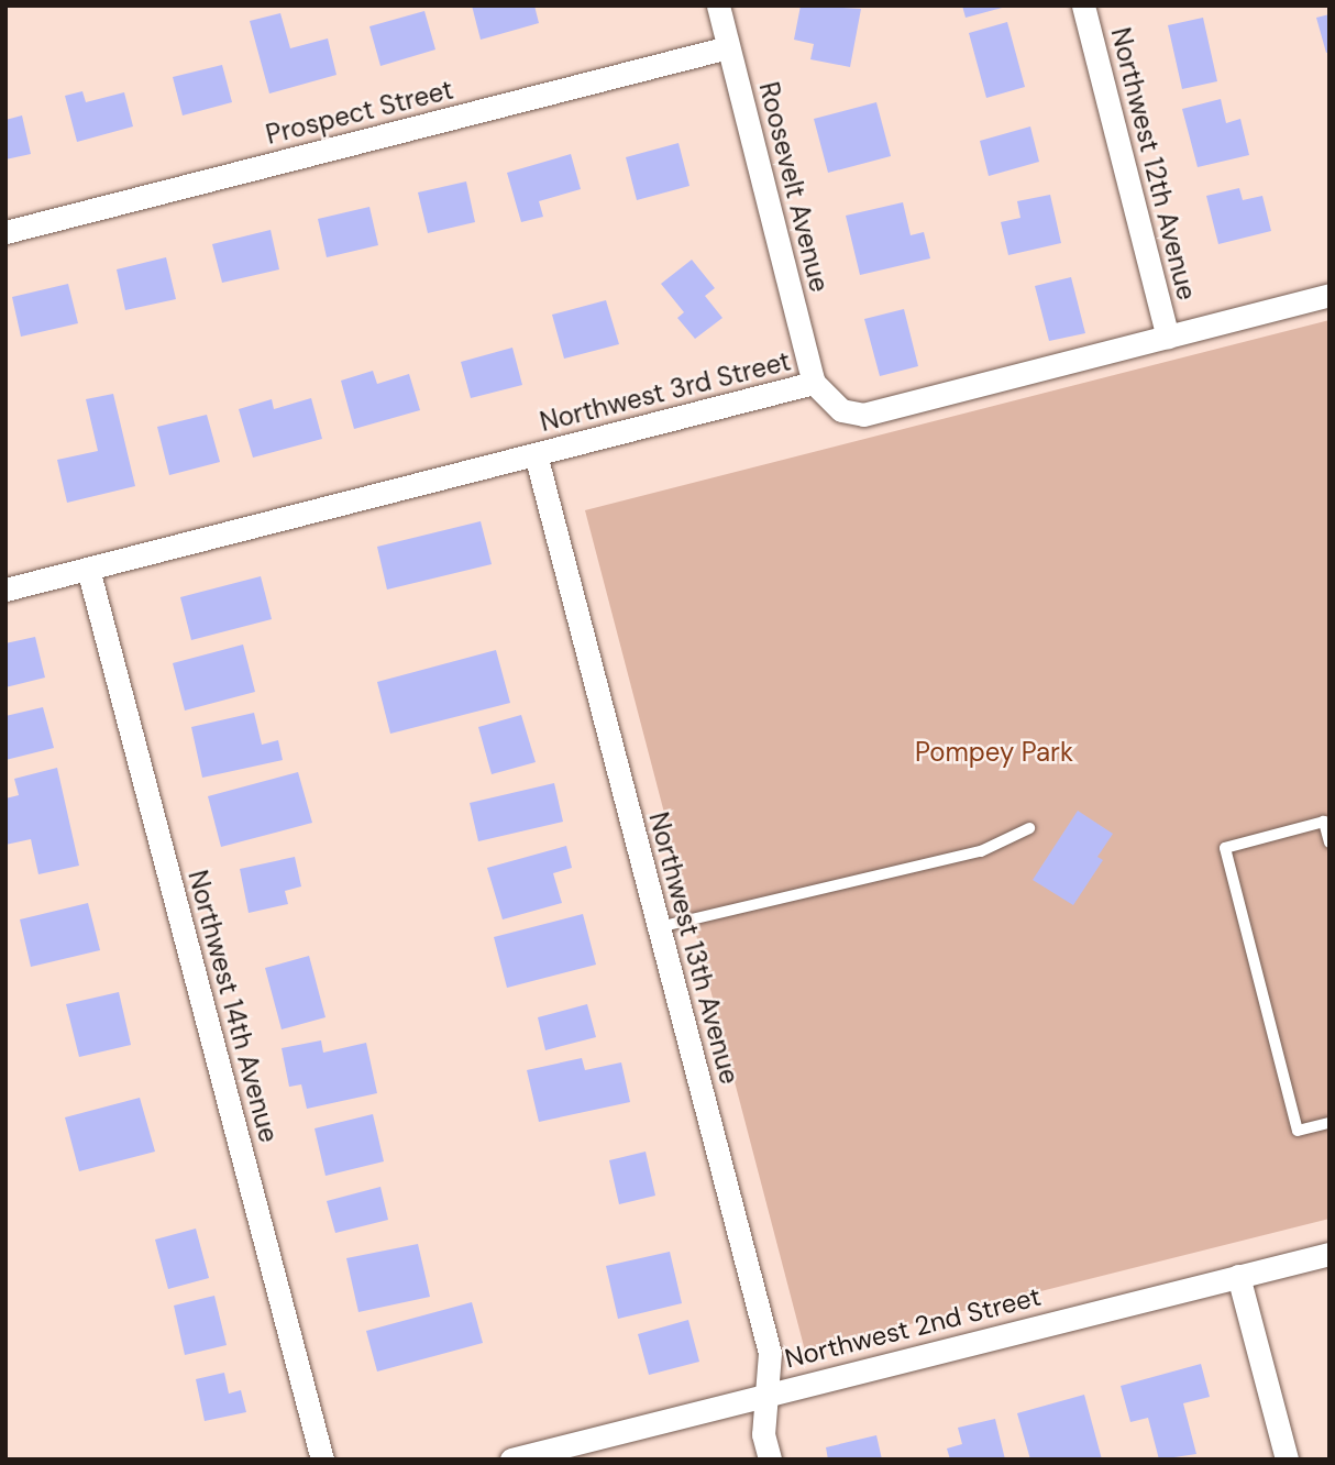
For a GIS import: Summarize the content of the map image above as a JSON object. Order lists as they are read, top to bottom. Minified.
{"streets":{"street":["Prospect Street","Northwest 12th Avenue","Roosevelt Avenue","Northwest 3rd Street","Northwest 13th Avenue","Northwest 14th Avenue","Northwest 2nd Street"]},"crossings":[["Prospect Street","Roosevelt Avenue"],["Northwest 12th Avenue","Northwest 3rd Street"],["Roosevelt Avenue","Northwest 3rd Street"],["Northwest 3rd Street","Northwest 13th Avenue"],["Northwest 3rd Street","Northwest 14th Avenue"],["Northwest 13th Avenue","Northwest 2nd Street"]],"parks":["Pompey Park"]}
